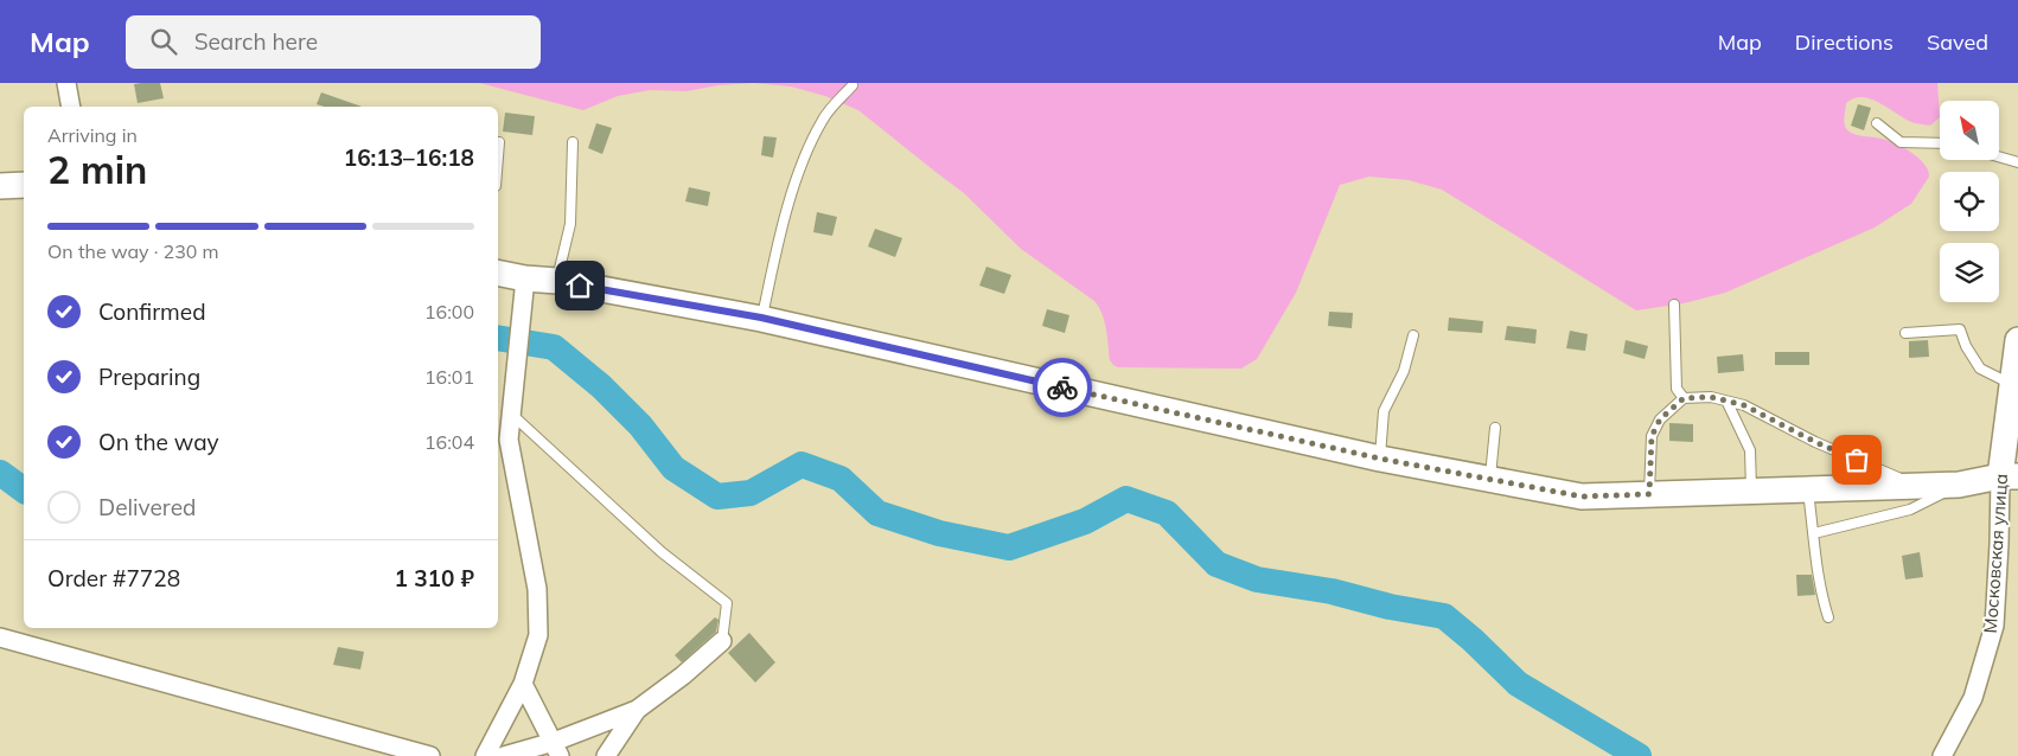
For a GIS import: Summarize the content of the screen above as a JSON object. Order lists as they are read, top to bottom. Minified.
{"streets":{"street":["Московская улица"]},"north":"top left","page":{"header":"Map","search":"Search here","nav":["Map","Directions","Saved"],"heading":["2 min","Arriving in","16:13–16:18"],"panel":["Order #7728","1 310 ₽"],"bar":"On the way · 230 m","list":[["Confirmed","16:00"],["Preparing","16:01"],["On the way","16:04"],"Delivered"]}}
